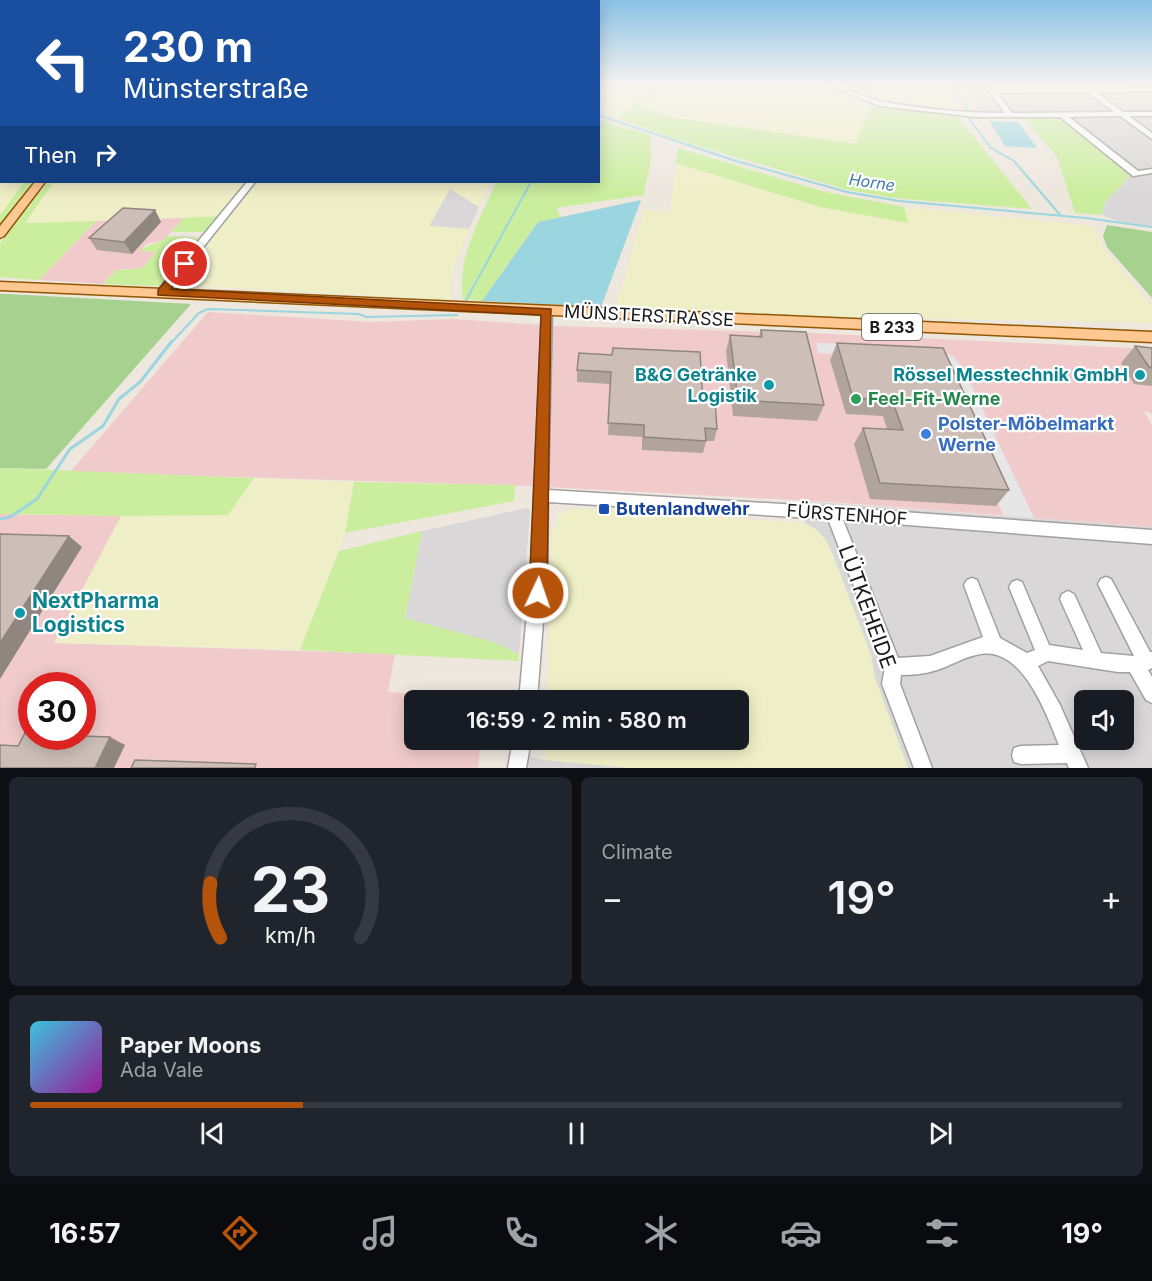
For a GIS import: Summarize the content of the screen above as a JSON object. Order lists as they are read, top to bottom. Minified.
{"streets":{"main road":["MÜNSTERSTRASSE","B 233"],"street":["FÜRSTENHOF","LÜTKEHEIDE"]},"crossings":[["FÜRSTENHOF","LÜTKEHEIDE"]],"water":["Horne"],"places":{"other":["Rössel Messtechnik GmbH","B&G Getränke Logistik","Feel-Fit-Werne","Polster-Möbelmarkt Werne","NextPharma Logistics"],"transit":["Butenlandwehr"]},"page":{"turn":["230 m","Münsterstraße"],"then":"Then","limit":"30","trip":"16:59 · 2 min · 580 m","tile":"Climate","heat":["−","19°","+"],"song":["Paper Moons","Ada Vale"],"tabs":["16:57","19°"],"gauge":["23","km/h"]}}
